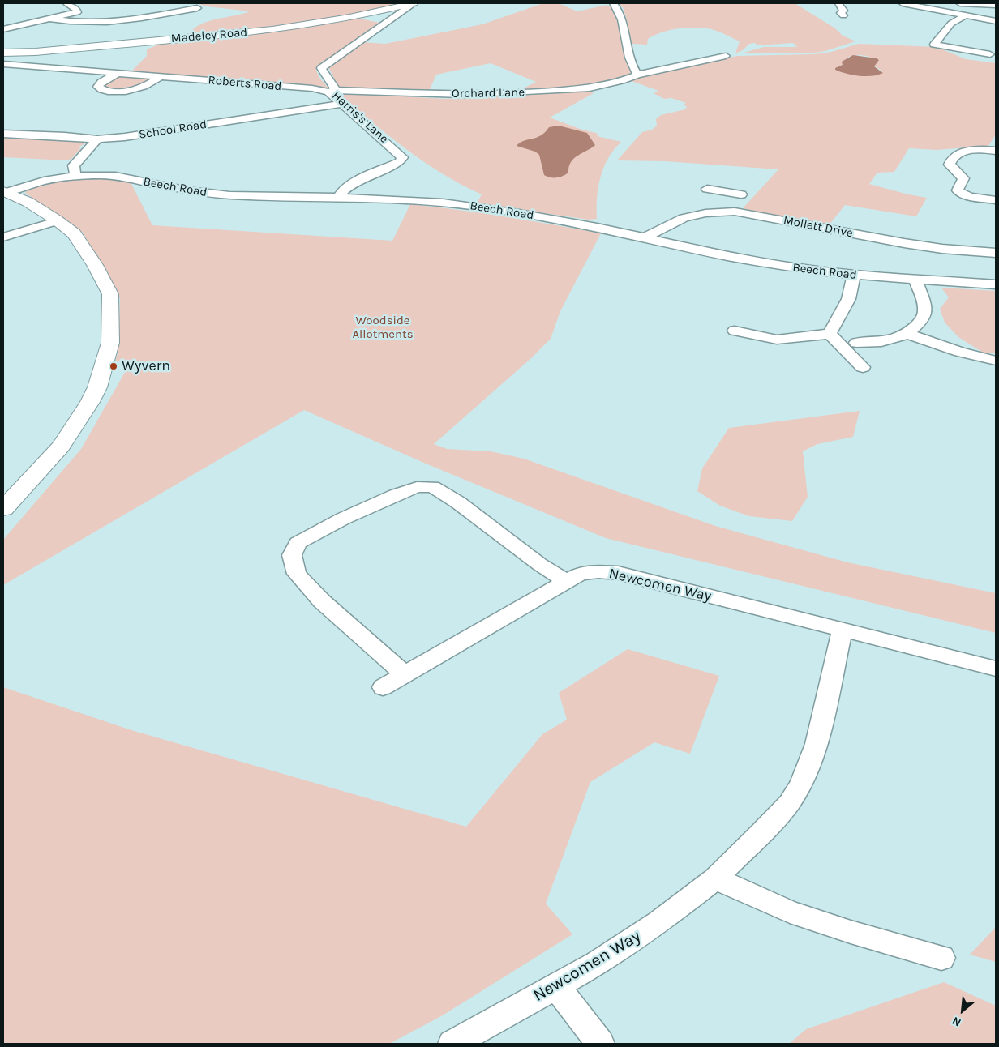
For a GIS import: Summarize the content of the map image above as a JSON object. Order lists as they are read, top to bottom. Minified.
{"streets":{"main road":["Madeley Road"],"street":["Roberts Road","Orchard Lane","Harris's Lane","School Road","Beech Road","Mollett Drive","Newcomen Way"]},"crossings":[["Madeley Road","Harris's Lane"],["Roberts Road","Orchard Lane"],["Roberts Road","Harris's Lane"],["Orchard Lane","Harris's Lane"],["Harris's Lane","School Road"],["Harris's Lane","Beech Road"],["Beech Road","Mollett Drive"]],"parks":["Woodside Allotments"],"places":["Wyvern"],"north":"bottom left"}
